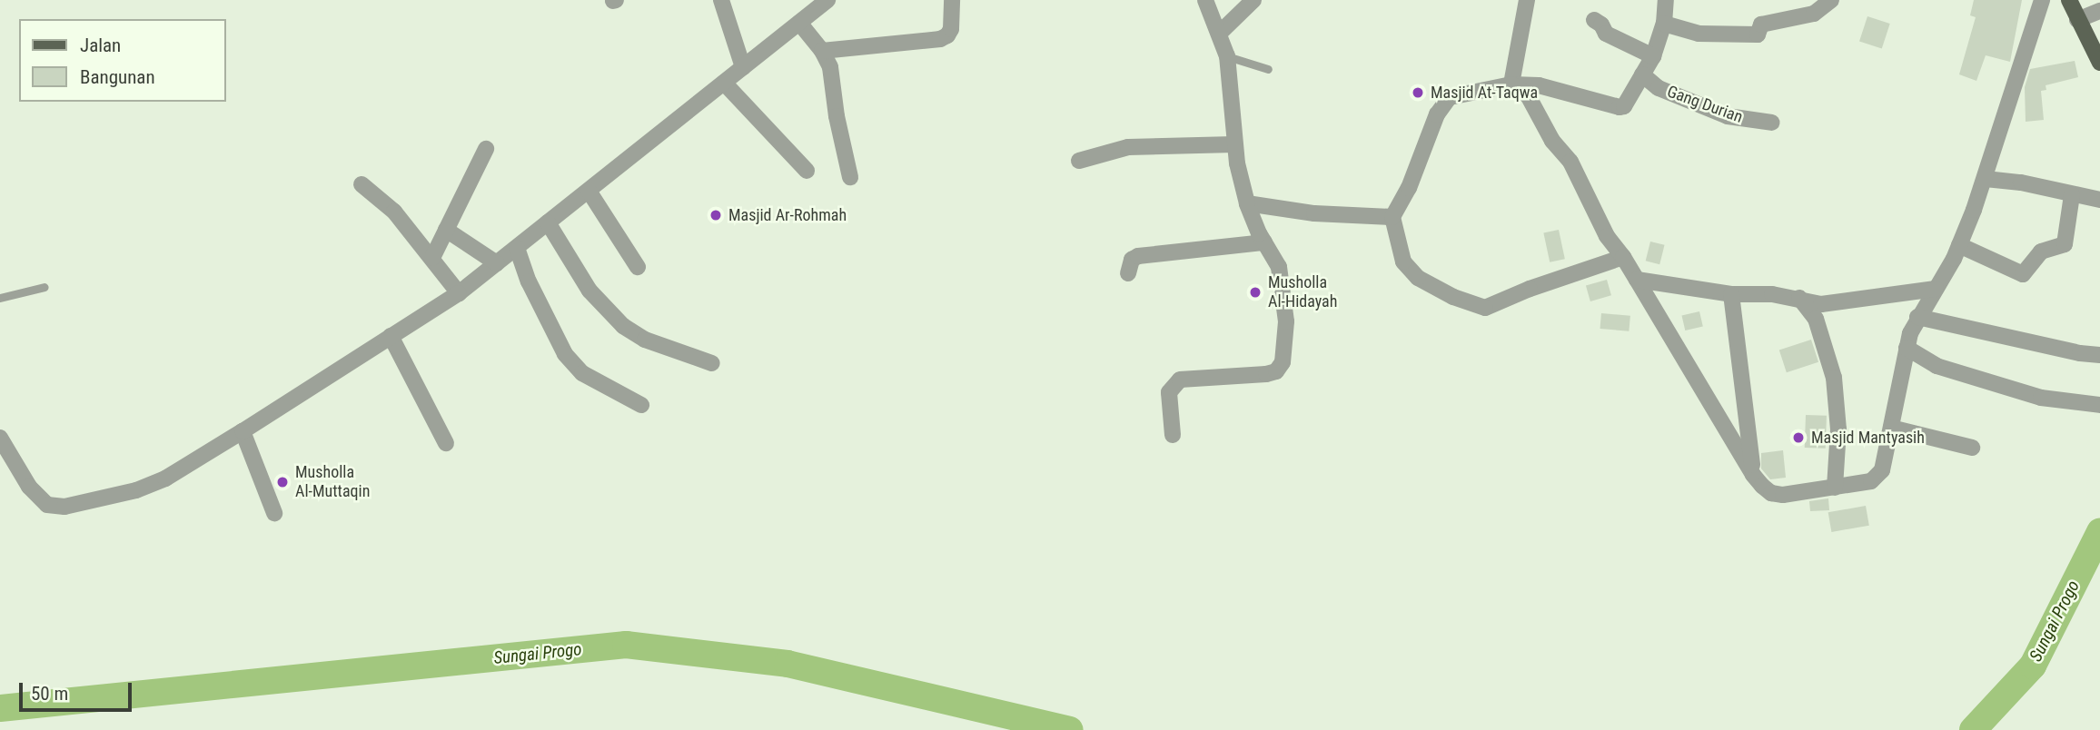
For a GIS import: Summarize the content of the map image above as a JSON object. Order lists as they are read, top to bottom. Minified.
{"streets":{"street":["Gang Durian"]},"water":["Sungai Progo"],"places":["Masjid At-Taqwa","Masjid Ar-Rohmah","Musholla Al-Hidayah","Masjid Mantyasih","Musholla Al-Muttaqin"],"legend":["Jalan","Bangunan"],"scale_bar":"50 m"}
